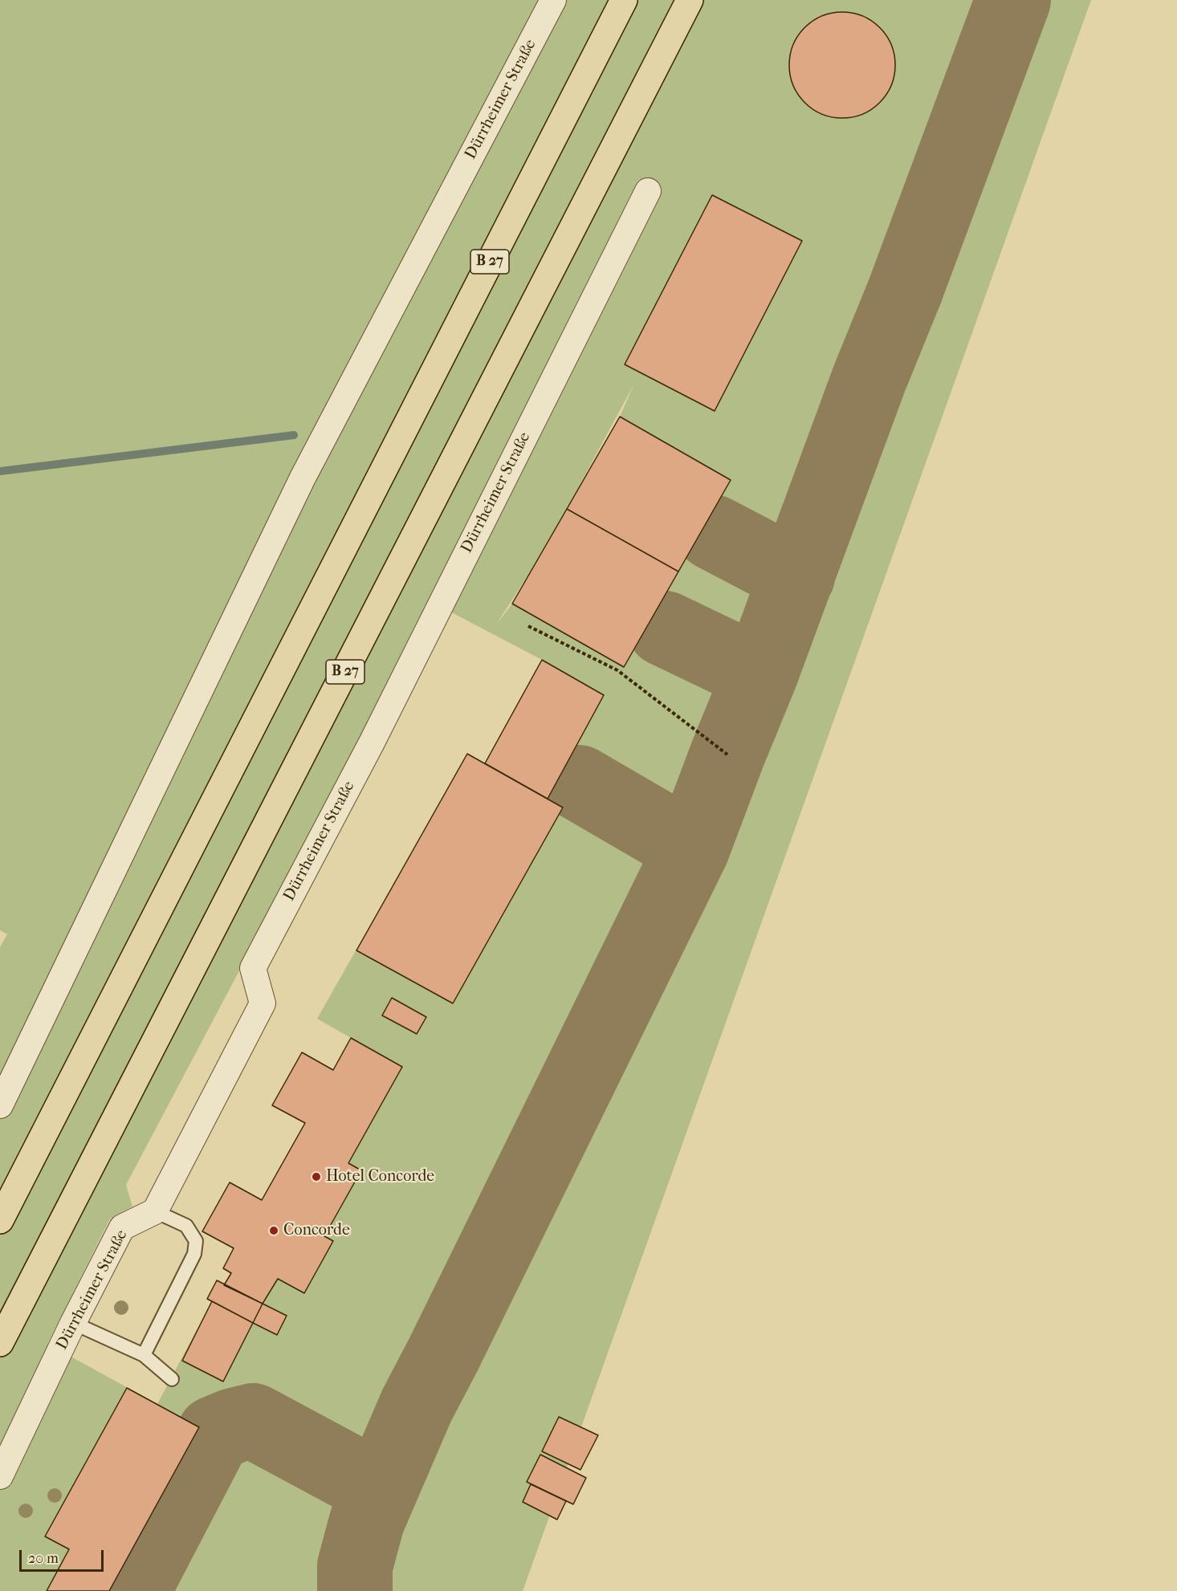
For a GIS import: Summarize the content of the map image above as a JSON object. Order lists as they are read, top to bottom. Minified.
{"streets":{"highway":["B 27"],"street":["Dürrheimer Straße"]},"places":["Hotel Concorde","Concorde"],"scale_bar":"20 m"}
